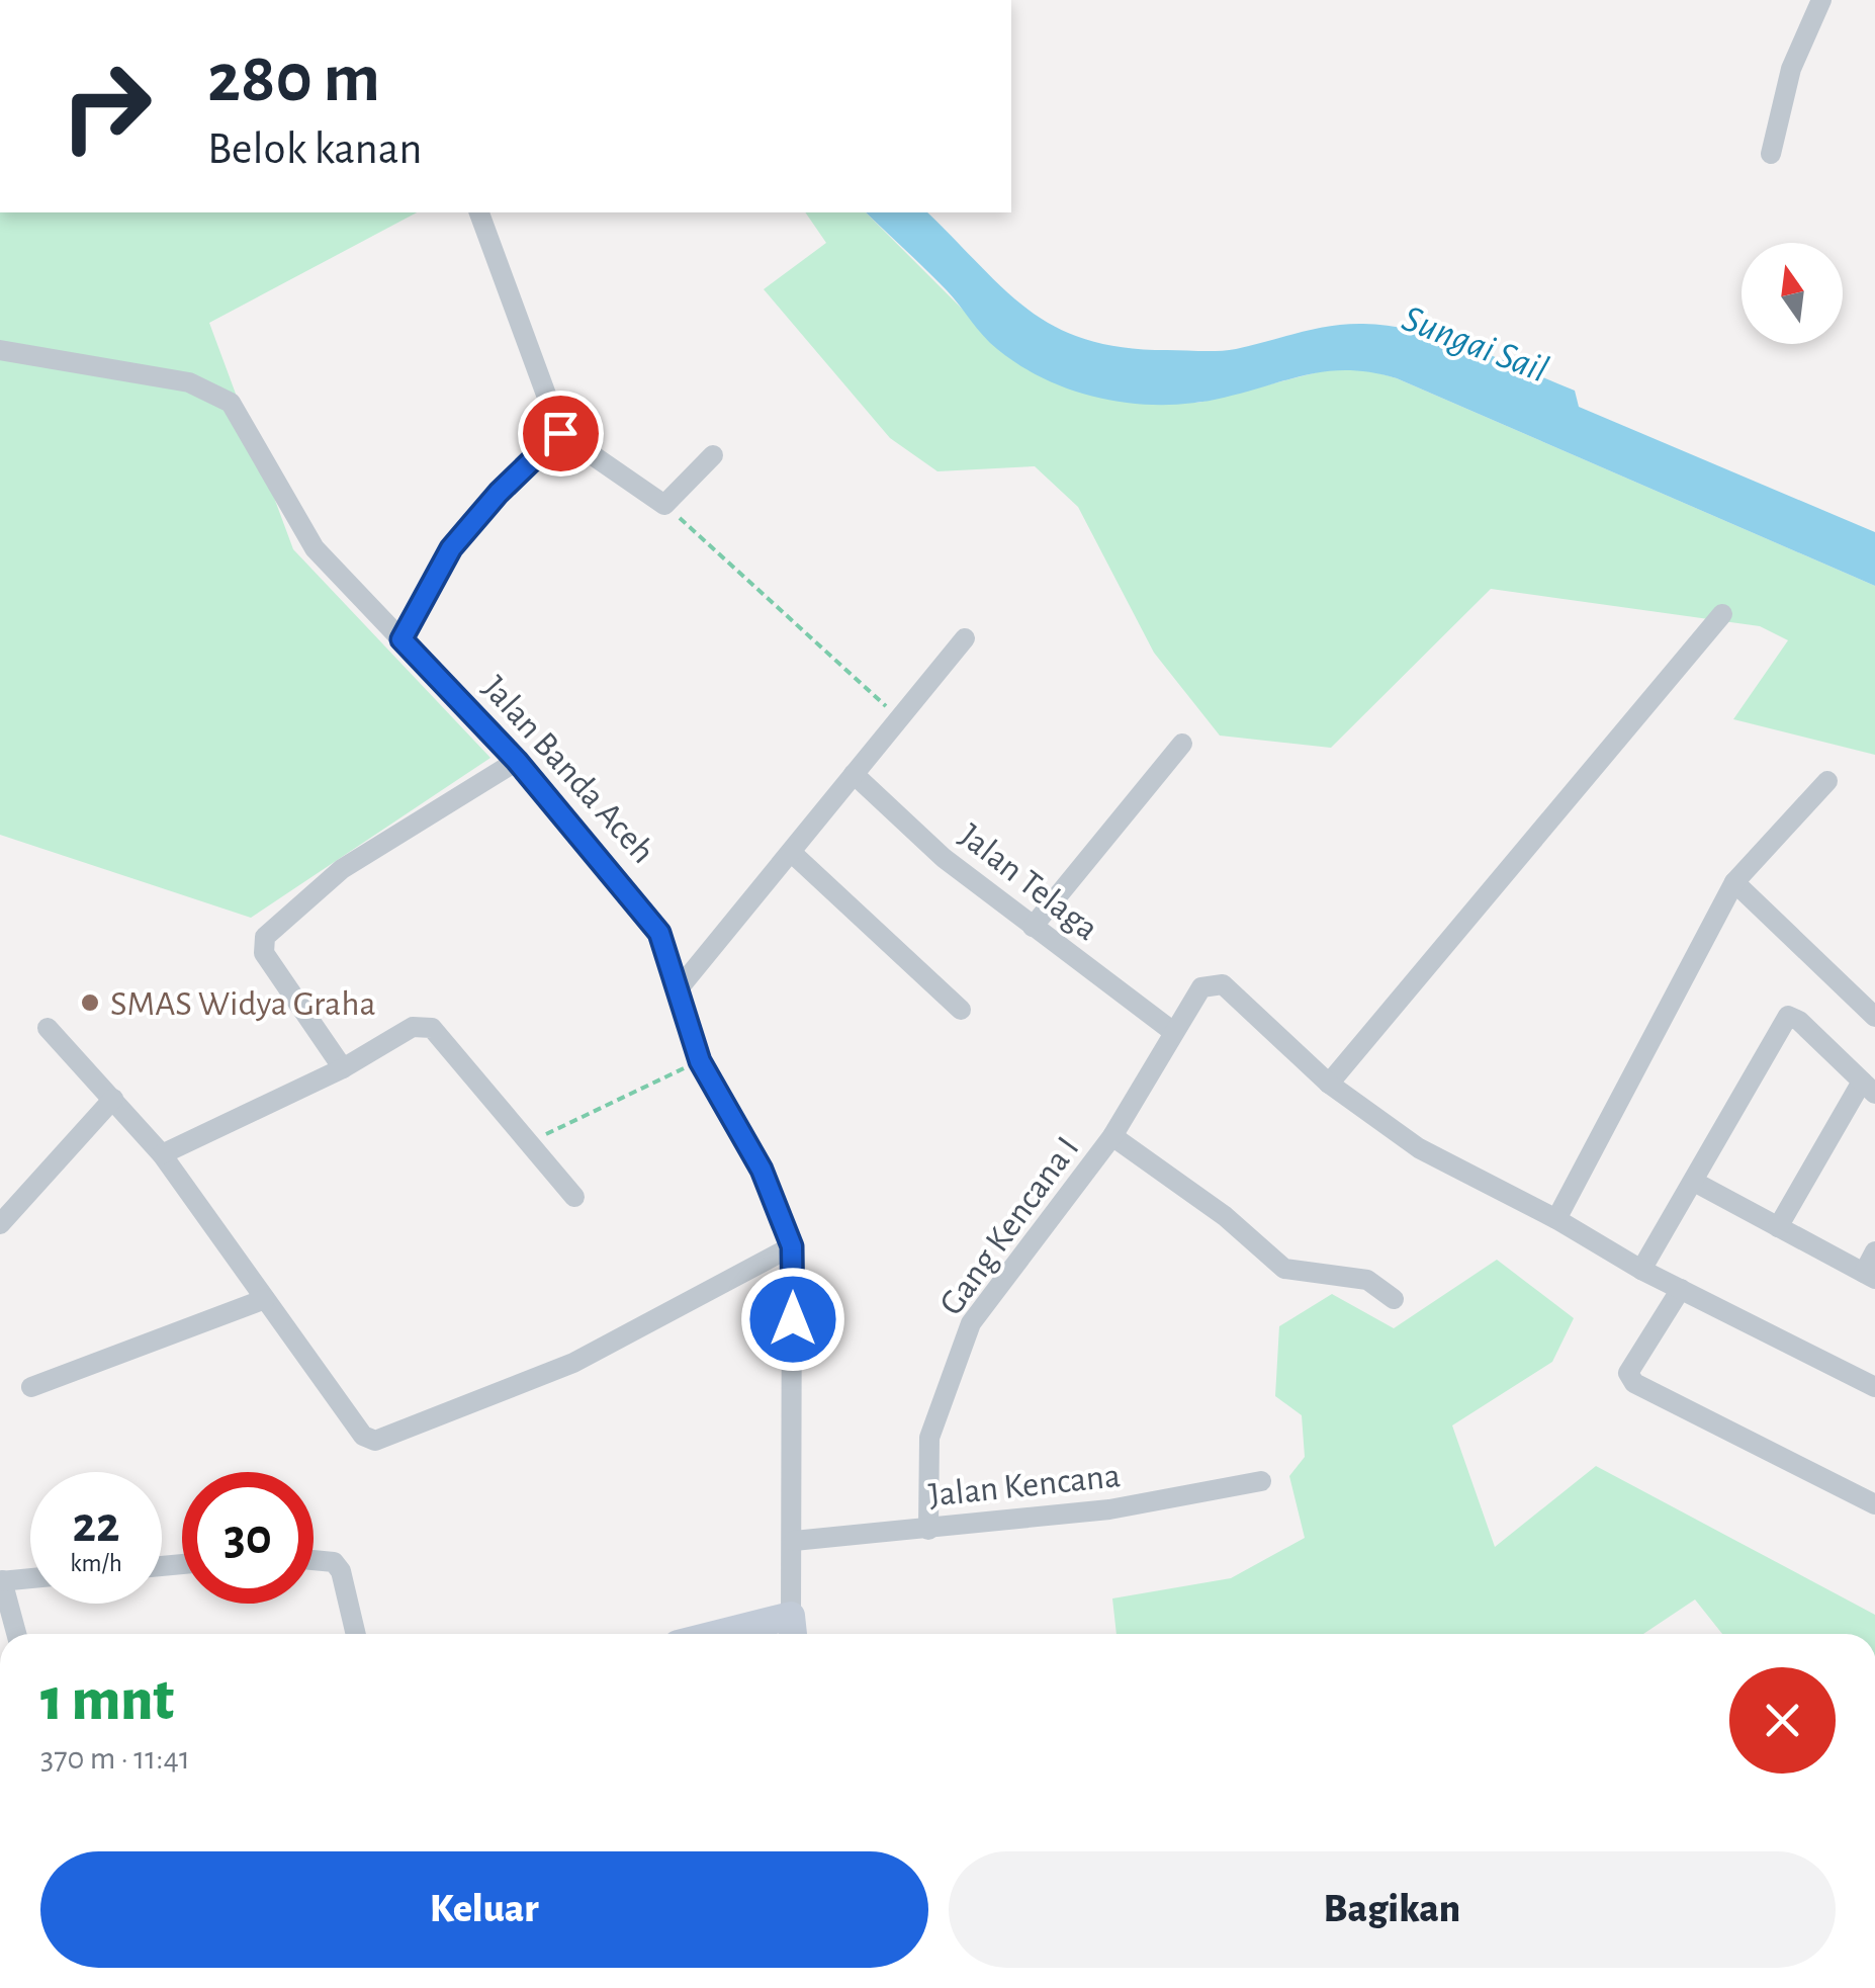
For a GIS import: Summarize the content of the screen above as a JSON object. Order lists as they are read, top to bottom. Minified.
{"streets":{"street":["Jalan Banda Aceh","Jalan Telaga","Gang Kencana I","Jalan Kencana"]},"crossings":[["Jalan Banda Aceh","Jalan Kencana"],["Jalan Telaga","Gang Kencana I"],["Gang Kencana I","Jalan Kencana"]],"water":["Sungai Sail"],"places":["SMAS Widya Graha"],"north":"top","page":{"turn":["280 m","Belok kanan"],"speed":"22 km/h","limit":"30","heading":["1 mnt","370 m · 11:41"],"buttons":["Keluar","Bagikan"]}}
